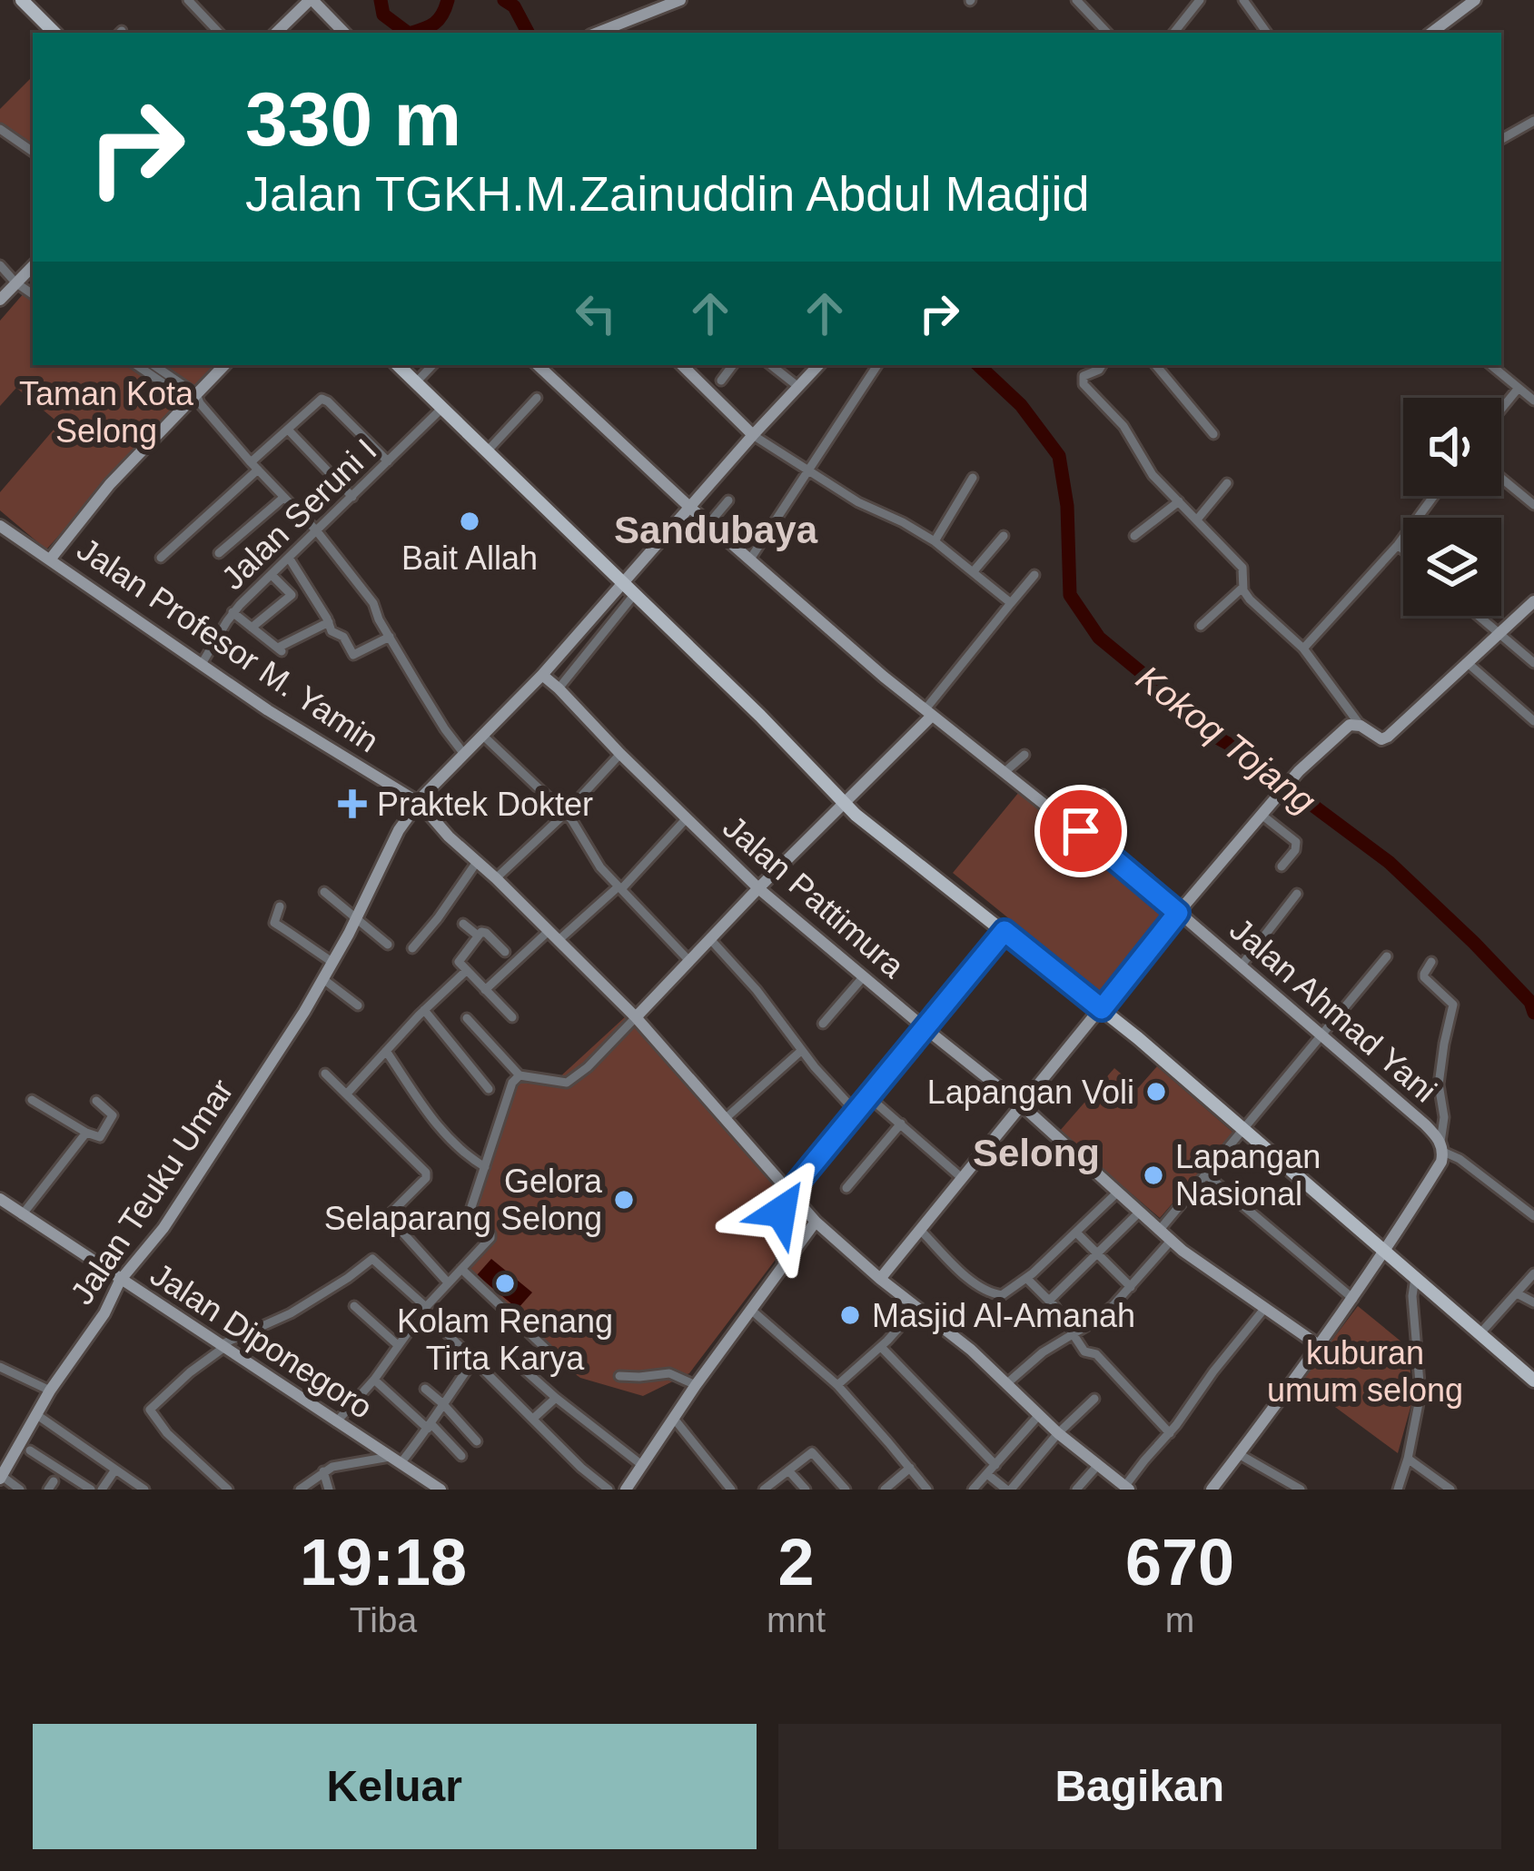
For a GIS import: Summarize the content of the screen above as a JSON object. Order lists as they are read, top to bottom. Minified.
{"streets":{"street":["Jalan Seruni I","Jalan Profesor M. Yamin","Jalan Pattimura","Jalan Ahmad Yani","Jalan Teuku Umar","Jalan Diponegoro"]},"crossings":[["Jalan Seruni I","Jalan Profesor M. Yamin"],["Jalan Profesor M. Yamin","Jalan Teuku Umar"],["Jalan Pattimura","Jalan Teuku Umar"],["Jalan Ahmad Yani","Jalan Teuku Umar"],["Jalan Teuku Umar","Jalan Diponegoro"]],"districts":["Sandubaya","Selong"],"water":["Kokoq Tojang"],"parks":["Taman Kota Selong","kuburan umum selong"],"places":{"other":["Bait Allah","Lapangan Voli","Lapangan Nasional","Gelora Selaparang Selong","Kolam Renang Tirta Karya","Masjid Al-Amanah"],"health":["Praktek Dokter"]},"page":{"turn":["330 m","Jalan TGKH.M.Zainuddin Abdul Madjid"],"eta":["19:18","Tiba","2","mnt","670","m"],"buttons":["Keluar","Bagikan"]}}
